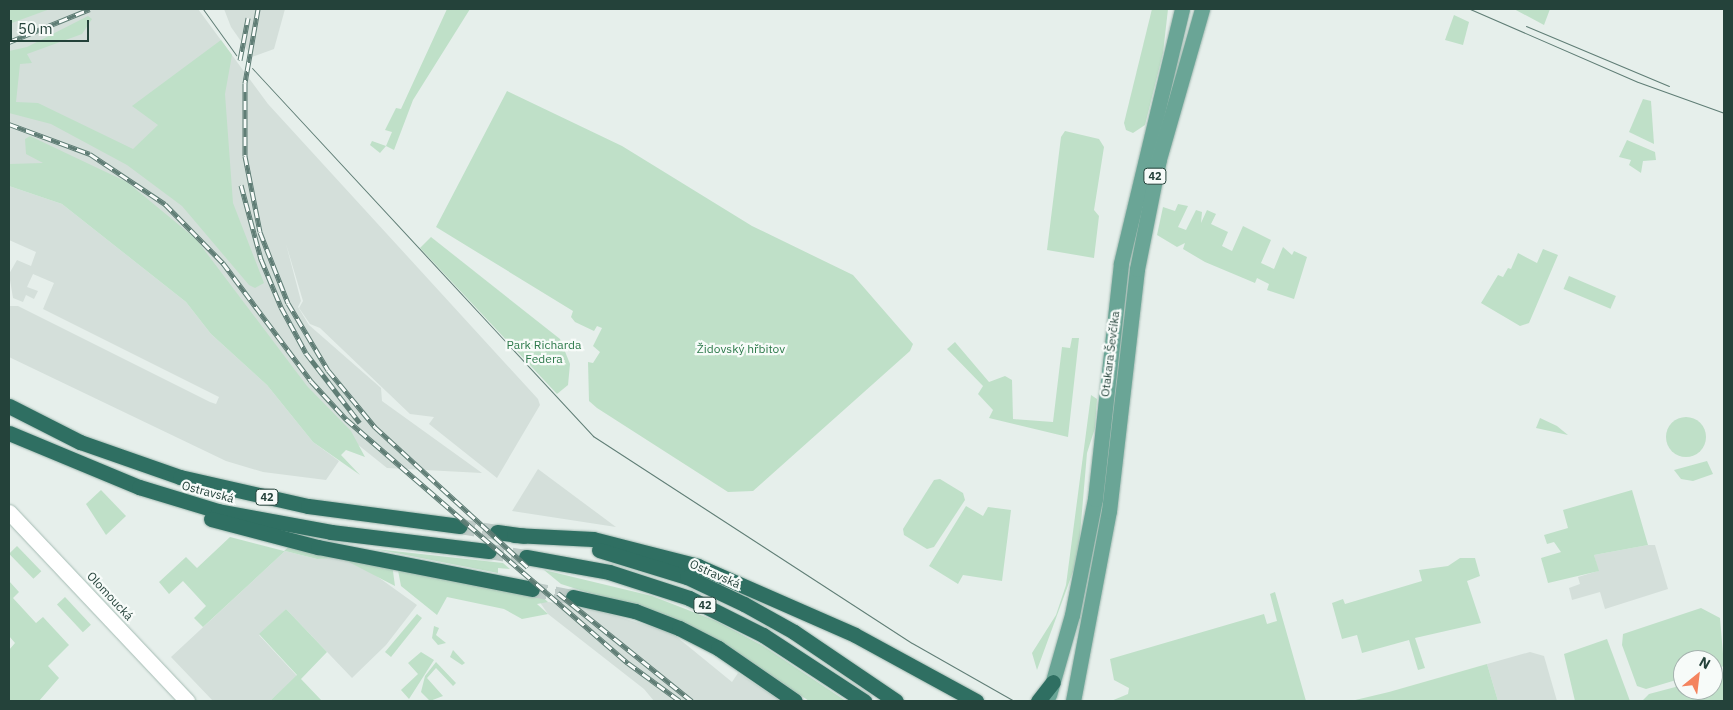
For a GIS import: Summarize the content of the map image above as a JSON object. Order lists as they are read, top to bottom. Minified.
{"streets":{"highway":["42","Ostravská"],"main road":["Otakara Ševčíka","Olomoucká"]},"crossings":[["42","Ostravská"]],"parks":["Park Richarda Federa","Židovský hřbitov"],"scale_bar":"50 m","north":"top right"}
